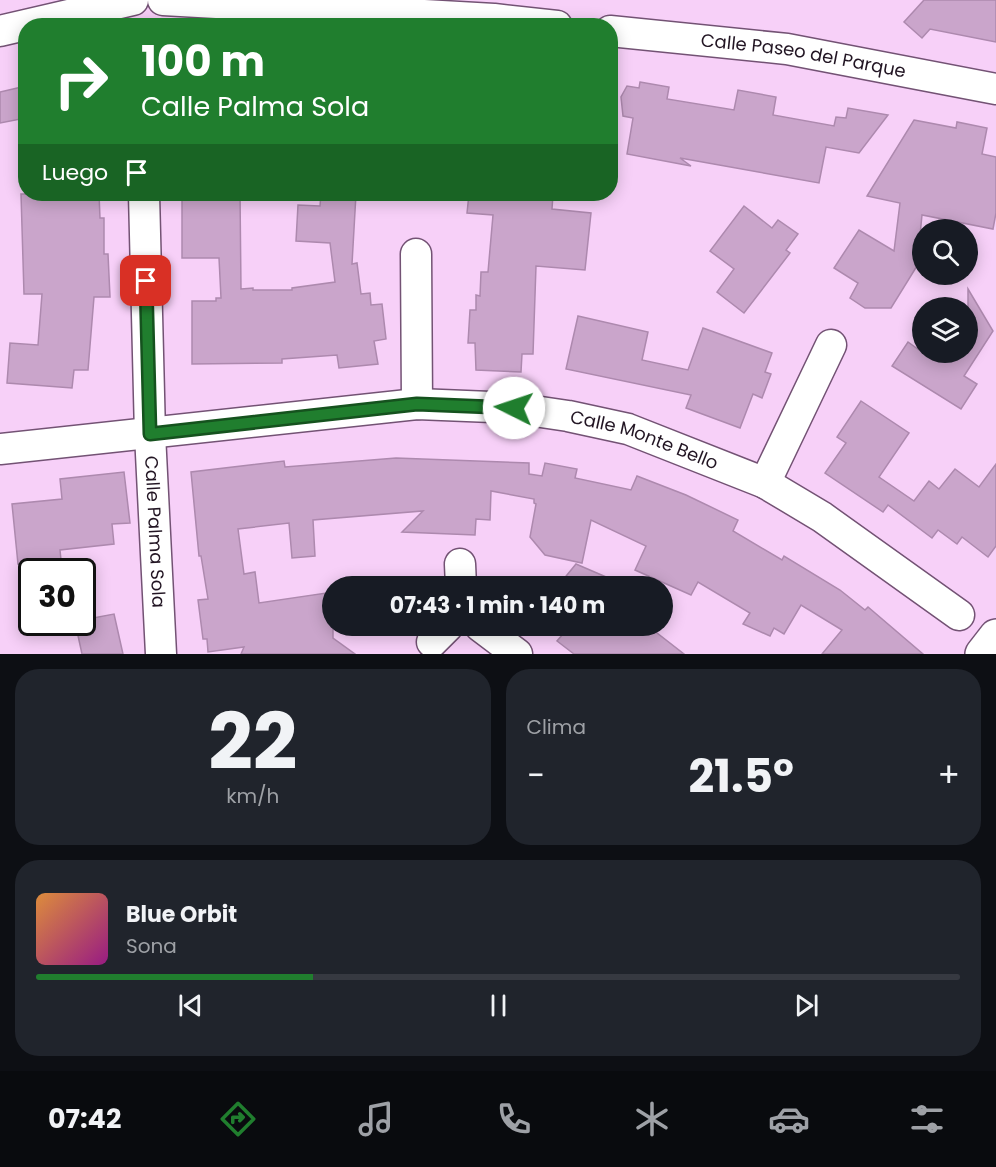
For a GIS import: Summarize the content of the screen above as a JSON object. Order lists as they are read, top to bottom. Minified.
{"streets":{"street":["Calle Paseo del Parque","Calle Monte Bello","Calle Palma Sola"]},"crossings":[["Calle Monte Bello","Calle Palma Sola"]],"page":{"turn":["100 m","Calle Palma Sola"],"then":"Luego","limit":"30","trip":"07:43 · 1 min · 140 m","tile":[["22","km/h"],"Clima"],"heat":["−","21.5°","+"],"song":["Blue Orbit","Sona"],"tabs":"07:42"}}
